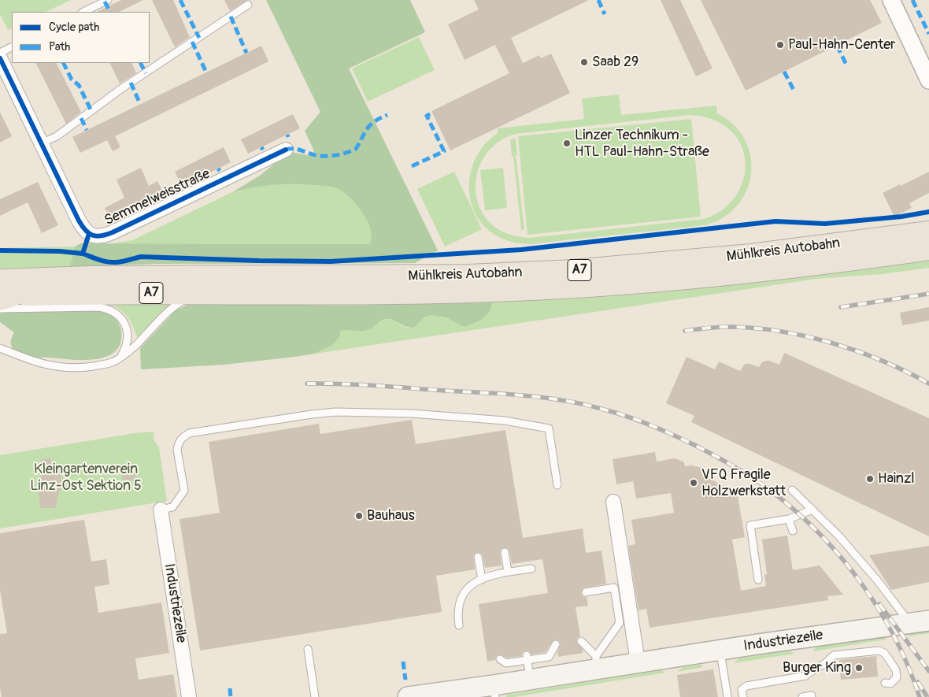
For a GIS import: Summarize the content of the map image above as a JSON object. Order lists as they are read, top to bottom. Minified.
{"streets":{"highway":["Mühlkreis Autobahn","A7"],"main road":["Industriezeile"],"street":["Semmelweisstraße"]},"parks":["Kleingartenverein Linz-Ost Sektion 5"],"places":["Paul-Hahn-Center","Saab 29","Linzer Technikum - HTL Paul-Hahn-Straße","Hainzl","VFQ Fragile Holzwerkstatt","Bauhaus","Burger King"],"legend":["Cycle path","Path"]}
